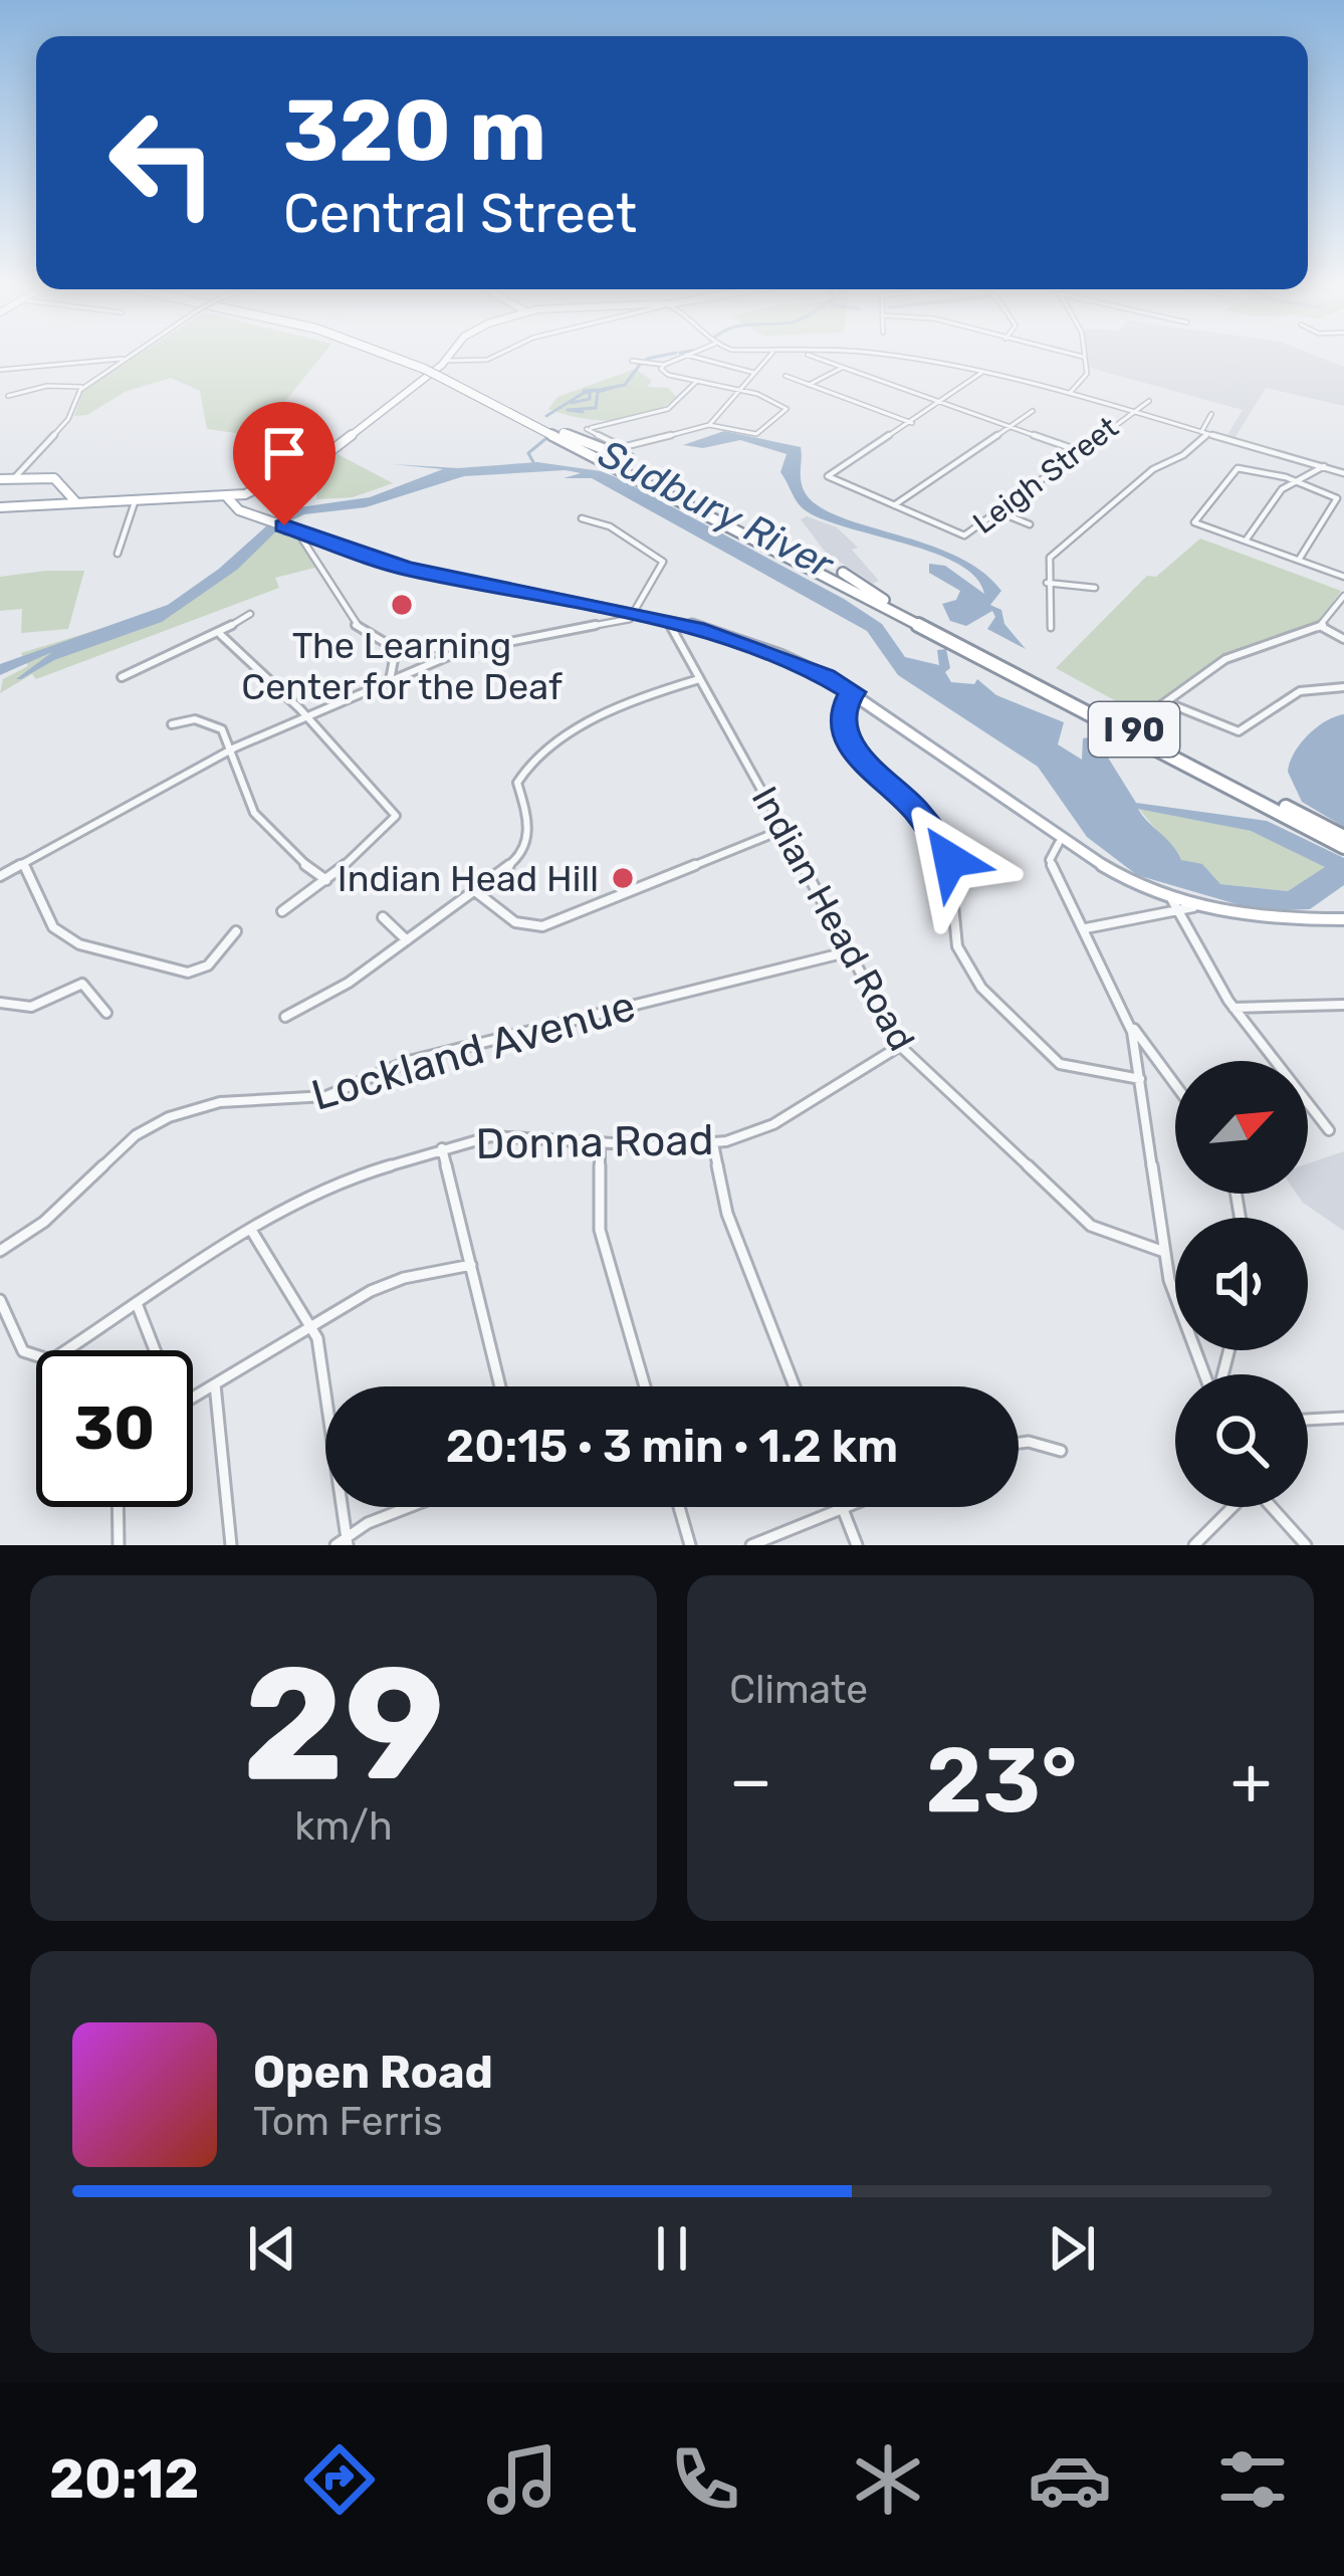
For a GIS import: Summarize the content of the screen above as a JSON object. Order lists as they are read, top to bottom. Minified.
{"streets":{"highway":["I 90"],"street":["Leigh Street","Indian Head Road","Lockland Avenue","Donna Road"]},"crossings":[["Indian Head Road","Lockland Avenue"],["Indian Head Road","Donna Road"]],"water":["Sudbury River"],"places":["The Learning Center for the Deaf","Indian Head Hill"],"north":"top right","page":{"turn":["320 m","Central Street"],"limit":"30","trip":"20:15 · 3 min · 1.2 km","tile":[["29","km/h"],"Climate"],"heat":["−","23°","+"],"song":["Open Road","Tom Ferris"],"tabs":"20:12"}}
